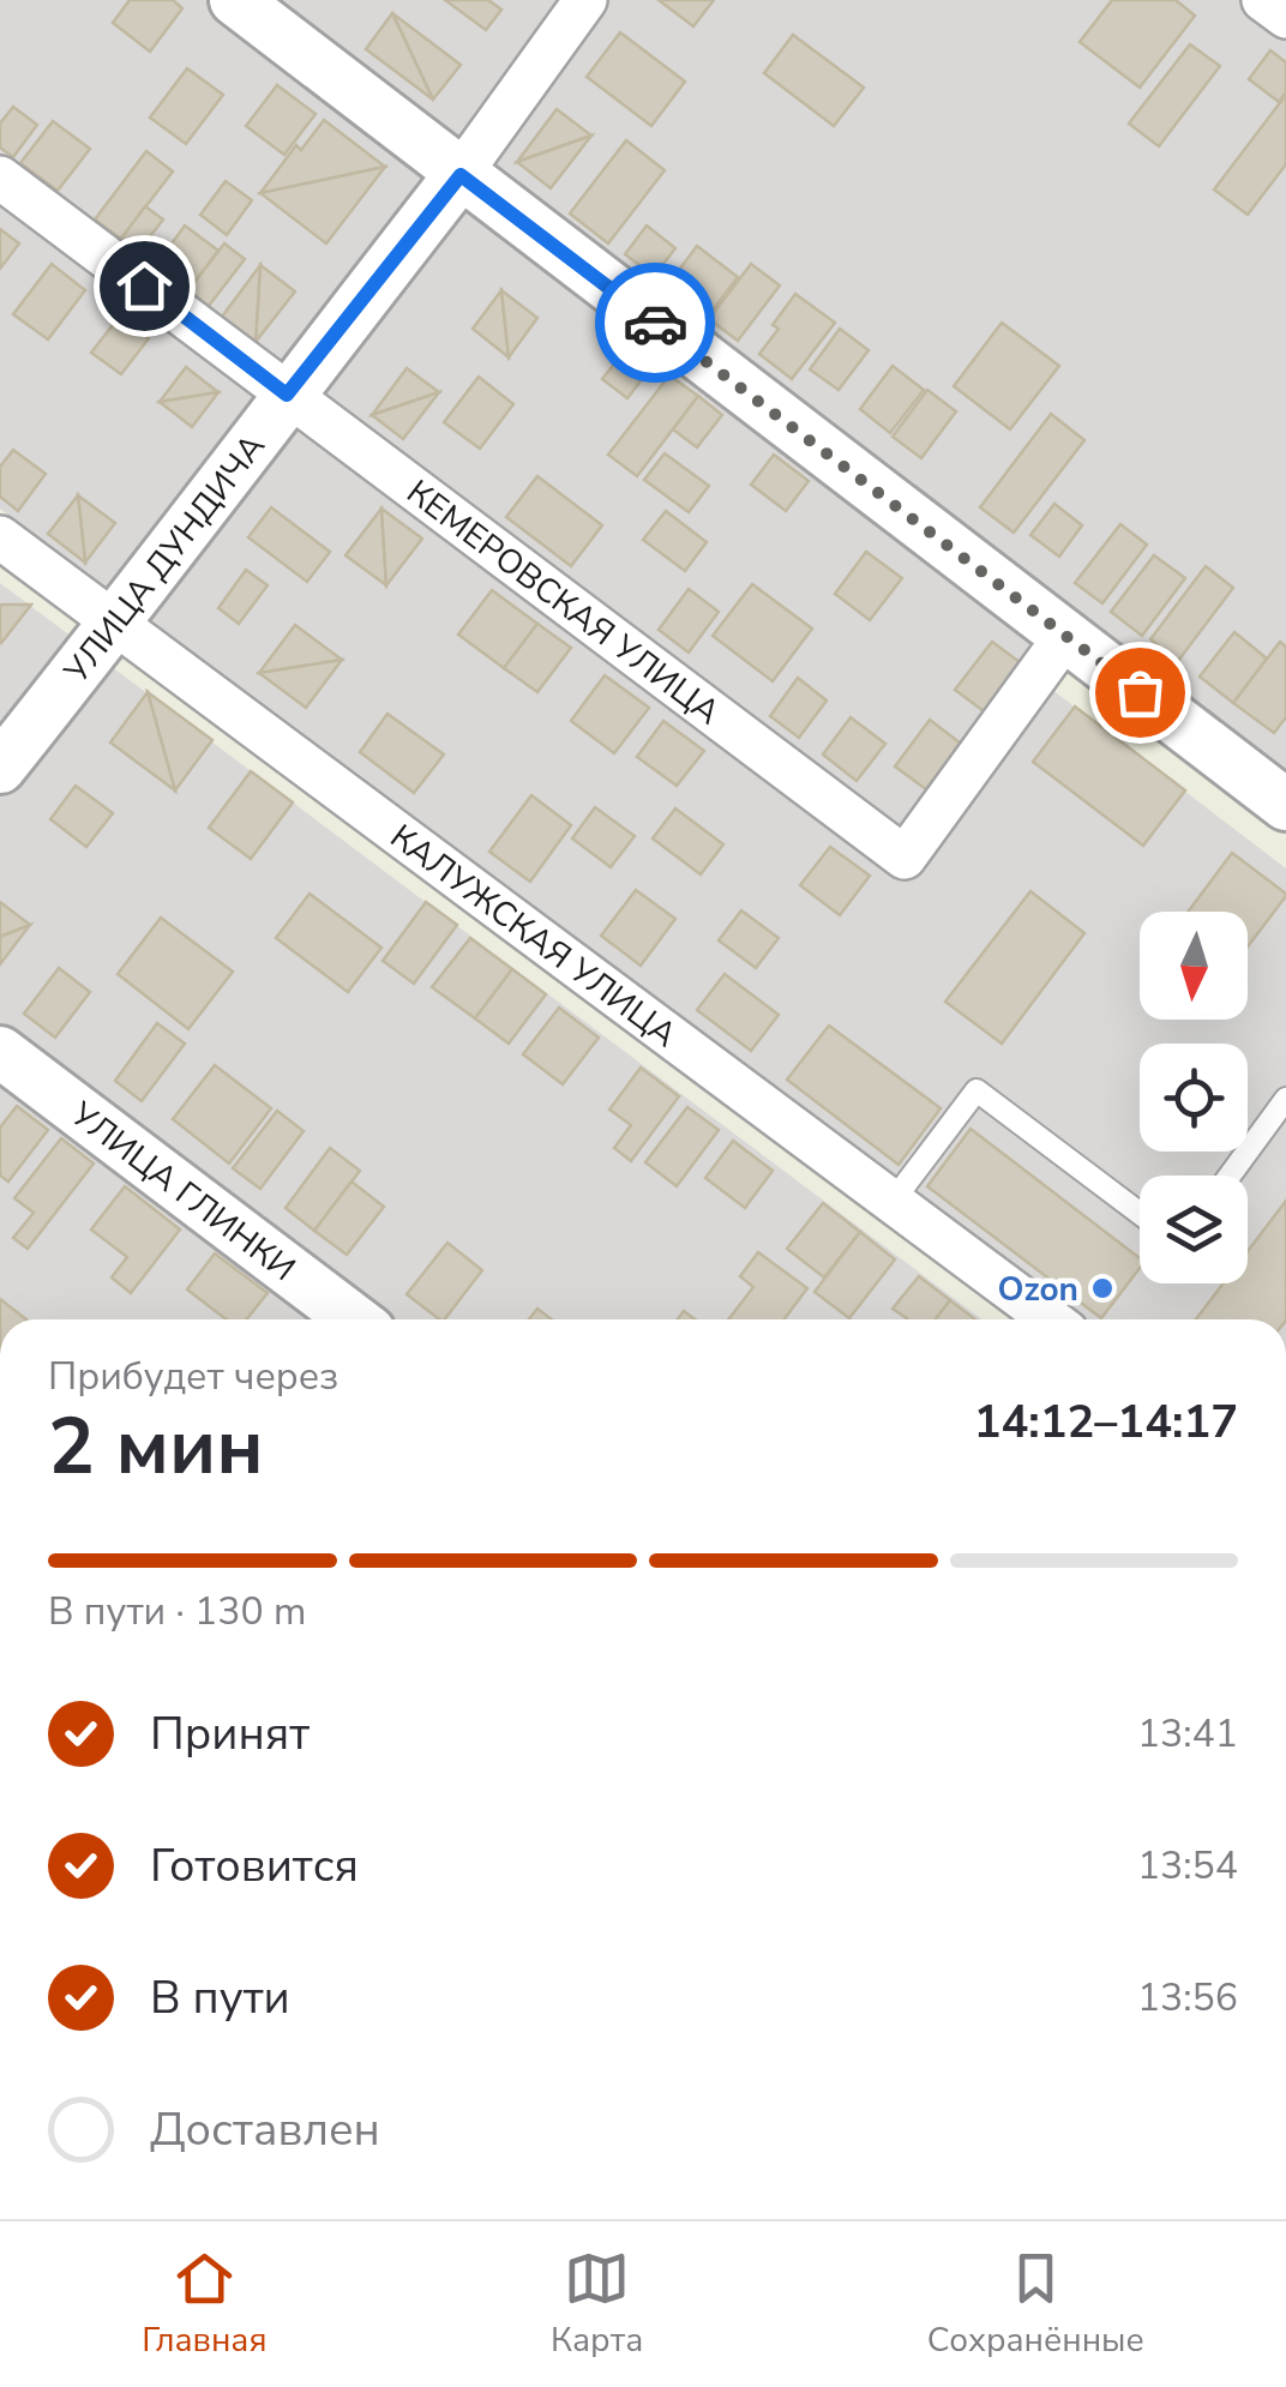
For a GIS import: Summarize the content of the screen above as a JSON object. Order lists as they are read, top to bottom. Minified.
{"streets":{"street":["УЛИЦА ДУНДИЧА","КЕМЕРОВСКАЯ УЛИЦА","КАЛУЖСКАЯ УЛИЦА","УЛИЦА ГЛИНКИ"]},"crossings":[["УЛИЦА ДУНДИЧА","КЕМЕРОВСКАЯ УЛИЦА"],["УЛИЦА ДУНДИЧА","КАЛУЖСКАЯ УЛИЦА"]],"places":["Ozon"],"north":"bottom","page":{"heading":["2 мин","Прибудет через","14:12–14:17"],"bar":"В пути · 130 m","list":[["Принят","13:41"],["Готовится","13:54"],["В пути","13:56"],"Доставлен"],"tabs":["Главная","Карта","Сохранённые"]}}
